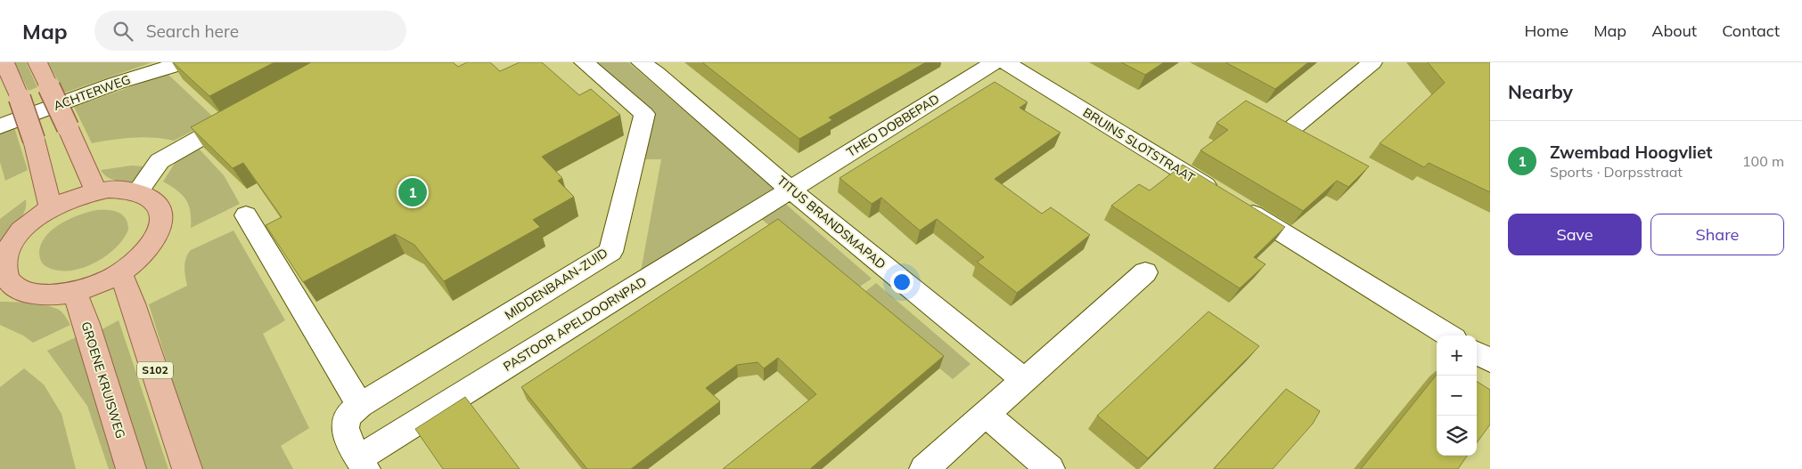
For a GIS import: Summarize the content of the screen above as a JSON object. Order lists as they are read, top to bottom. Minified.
{"streets":{"main road":["S102","GROENE KRUISWEG"],"street":["ACHTERWEG","THEO DOBBEPAD","BRUINS SLOTSTRAAT","TITUS BRANDSMAPAD","MIDDENBAAN-ZUID","PASTOOR APELDOORNPAD"]},"crossings":[["THEO DOBBEPAD","TITUS BRANDSMAPAD"],["THEO DOBBEPAD","PASTOOR APELDOORNPAD"],["TITUS BRANDSMAPAD","PASTOOR APELDOORNPAD"],["MIDDENBAAN-ZUID","PASTOOR APELDOORNPAD"]],"page":{"header":"Map","search":"Search here","nav":["Home","Map","About","Contact"],"heading":"Nearby","list":[{"mark":"1","name":"Zwembad Hoogvliet","note":"Sports · Dorpsstraat","value":"100 m"}],"pins":"1","buttons":["Save","Share"],"map_buttons":["+","−"]}}
